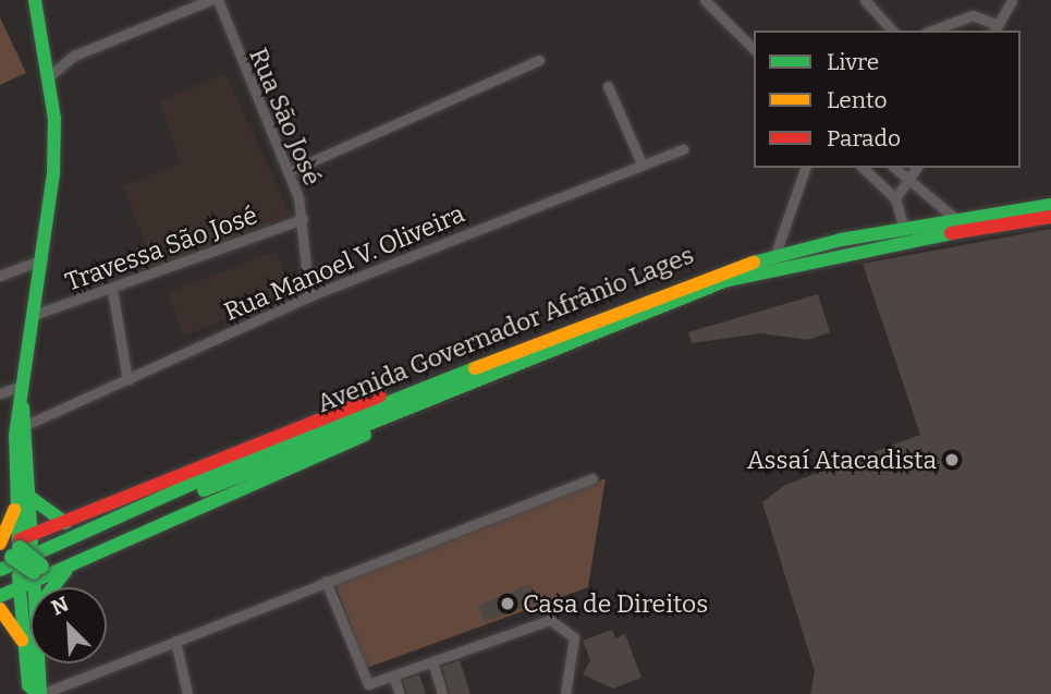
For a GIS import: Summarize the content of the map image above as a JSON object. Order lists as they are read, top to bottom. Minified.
{"streets":{"main road":["Avenida Governador Afrânio Lages"],"street":["Rua São José","Travessa São José","Rua Manoel V. Oliveira"]},"crossings":[["Rua São José","Travessa São José"],["Rua São José","Rua Manoel V. Oliveira"]],"places":["Assaí Atacadista","Casa de Direitos"],"legend":["Livre","Lento","Parado"],"north":"top left"}
